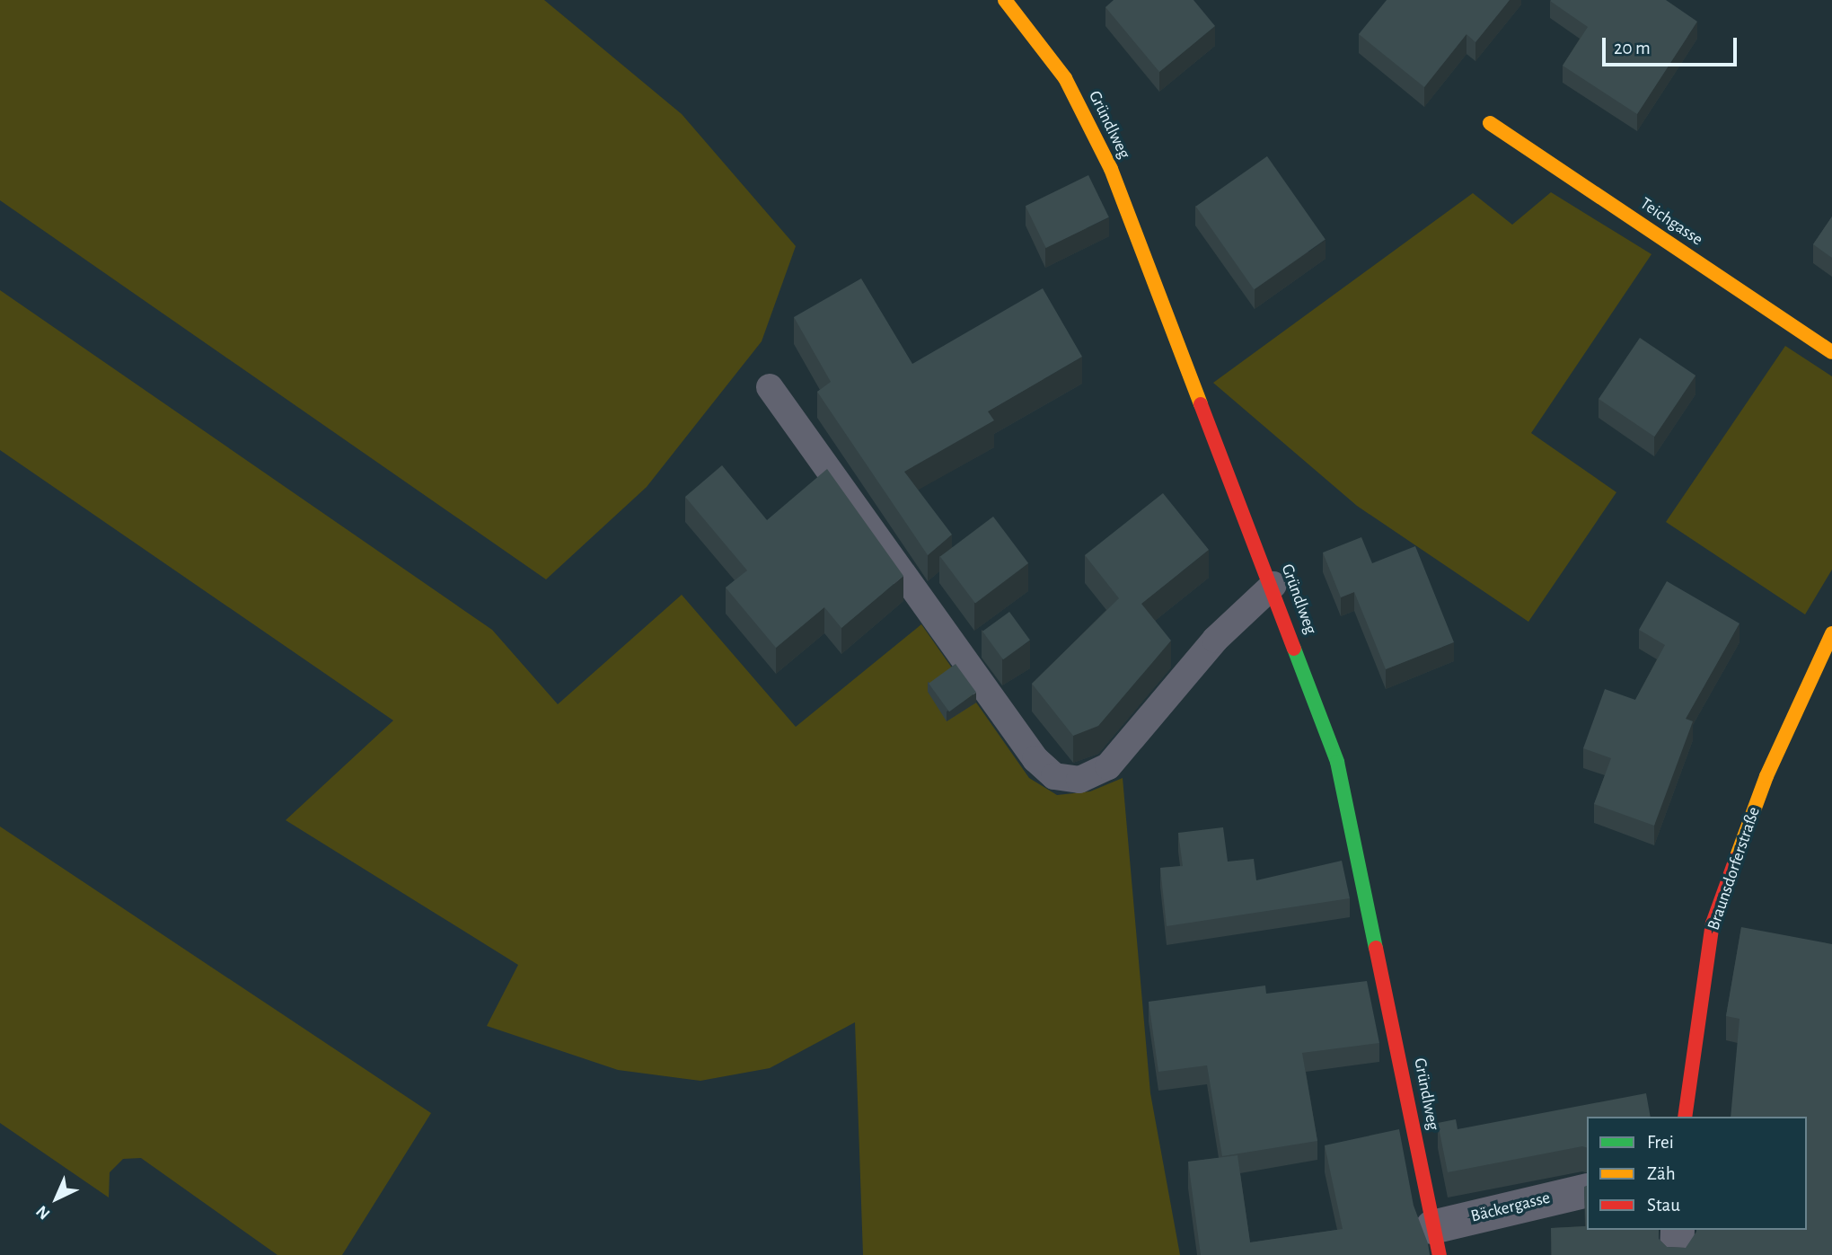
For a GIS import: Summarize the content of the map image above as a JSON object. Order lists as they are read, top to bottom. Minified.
{"streets":{"street":["Gründlweg","Teichgasse","Braunsdorferstraße","Bäckergasse"]},"crossings":[["Gründlweg","Bäckergasse"]],"legend":["Frei","Zäh","Stau"],"scale_bar":"20 m","north":"bottom left"}
